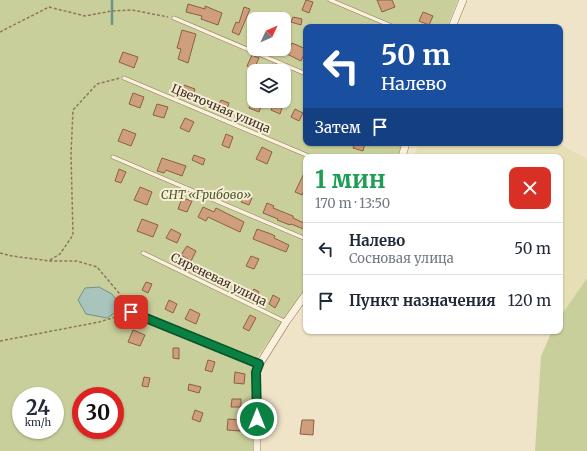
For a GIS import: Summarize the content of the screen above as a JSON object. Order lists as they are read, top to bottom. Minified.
{"streets":{"lane":["Цветочная улица","Сиреневая улица"]},"parks":["СНТ «Грибово»"],"north":"top right","page":{"turn":["50 m","Налево"],"then":"Затем","heading":["1 мин","170 m · 13:50"],"list":[{"name":"Налево","note":"Сосновая улица","value":"50 m"},{"name":"Пункт назначения","value":"120 m"}],"speed":"24 km/h","limit":"30"}}
